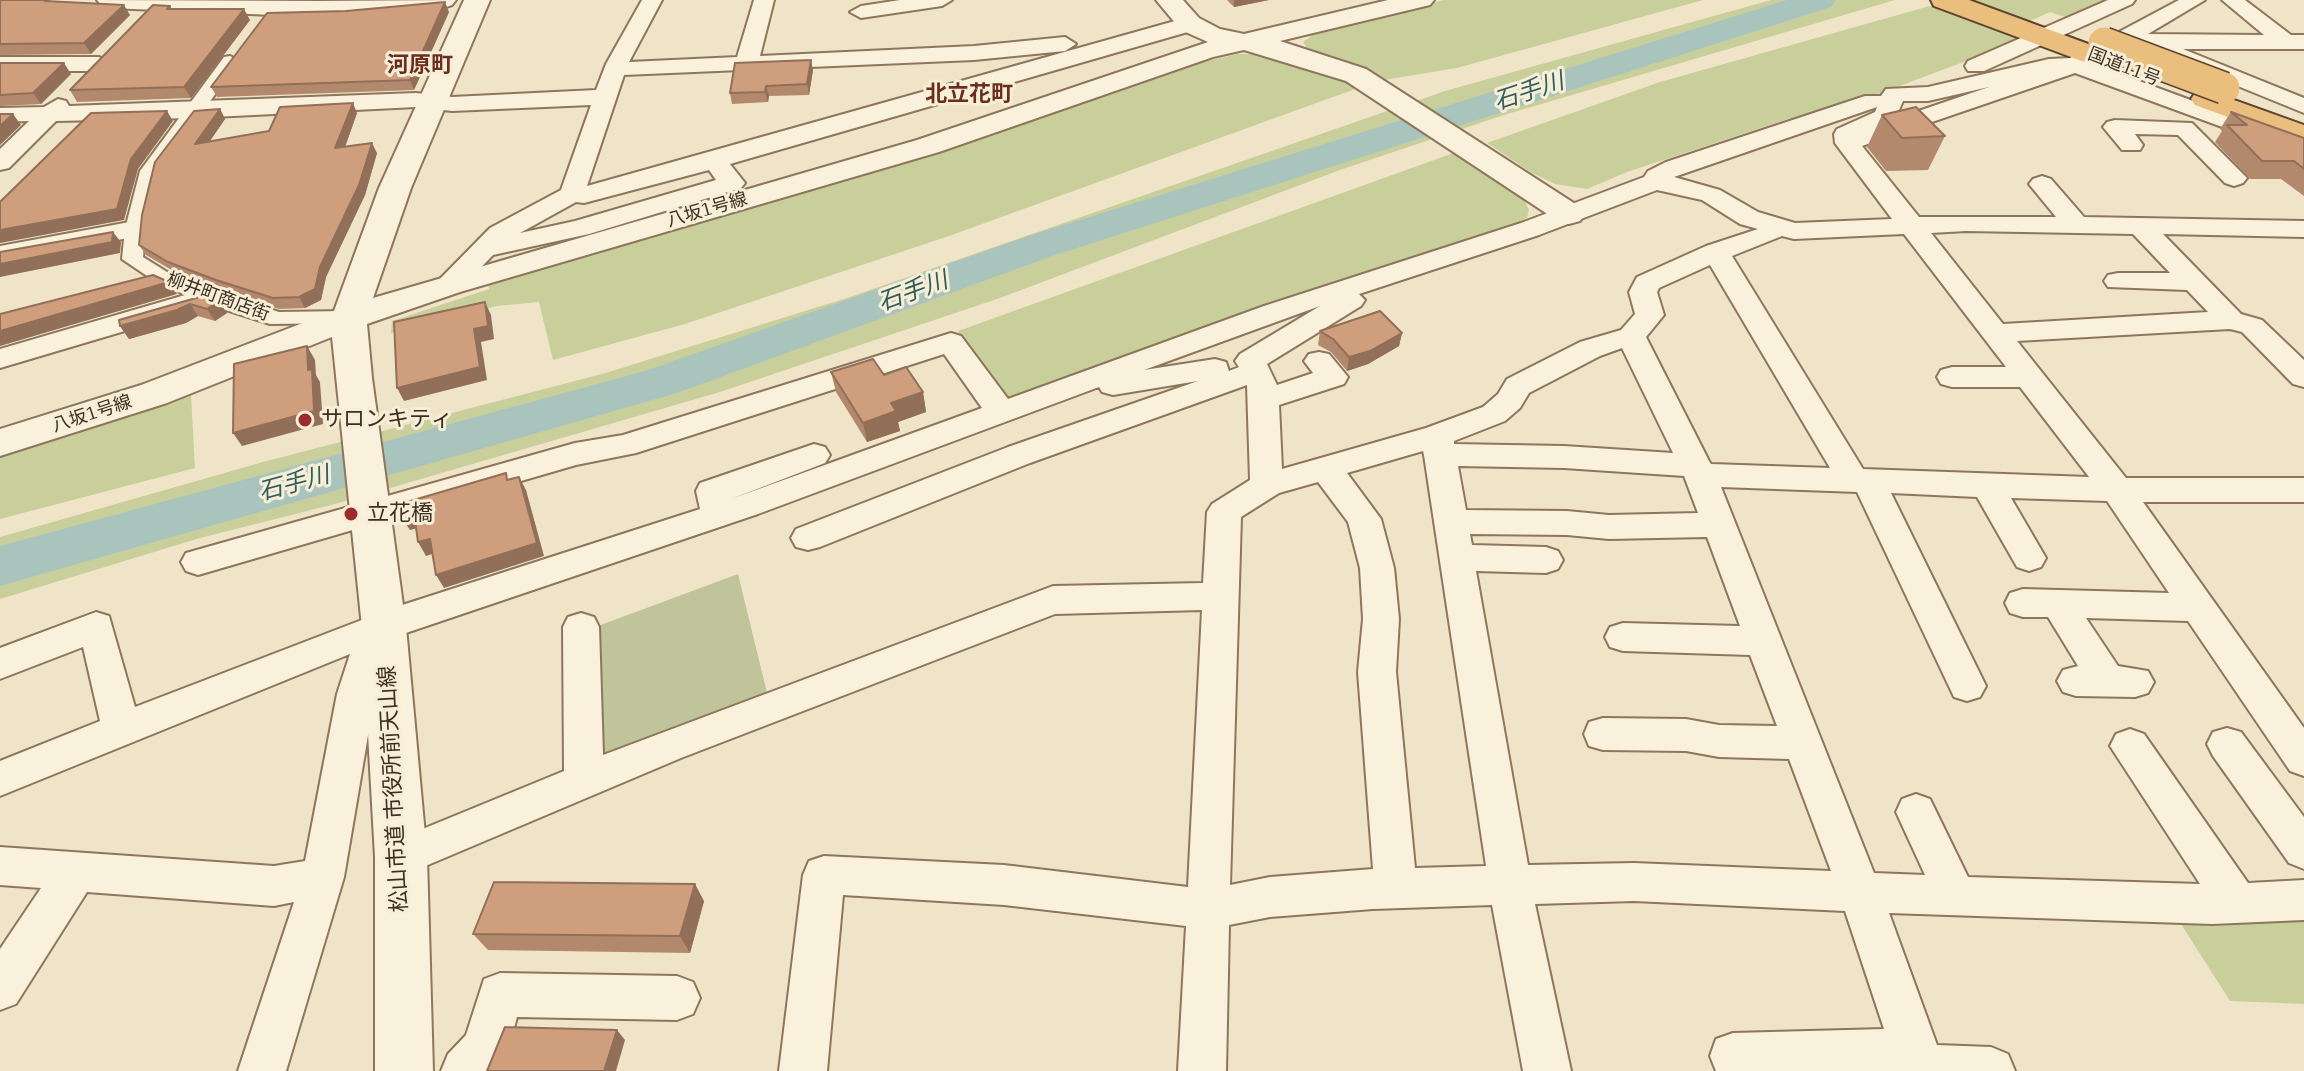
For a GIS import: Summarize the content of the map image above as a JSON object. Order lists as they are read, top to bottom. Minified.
{"streets":{"highway":["国道11号"],"street":["八坂1号線","柳井町商店街","松山市道 市役所前天山線"]},"crossings":[["八坂1号線","柳井町商店街"]],"districts":["河原町","北立花町"],"water":["石手川"],"places":["サロンキティ","立花橋"]}
